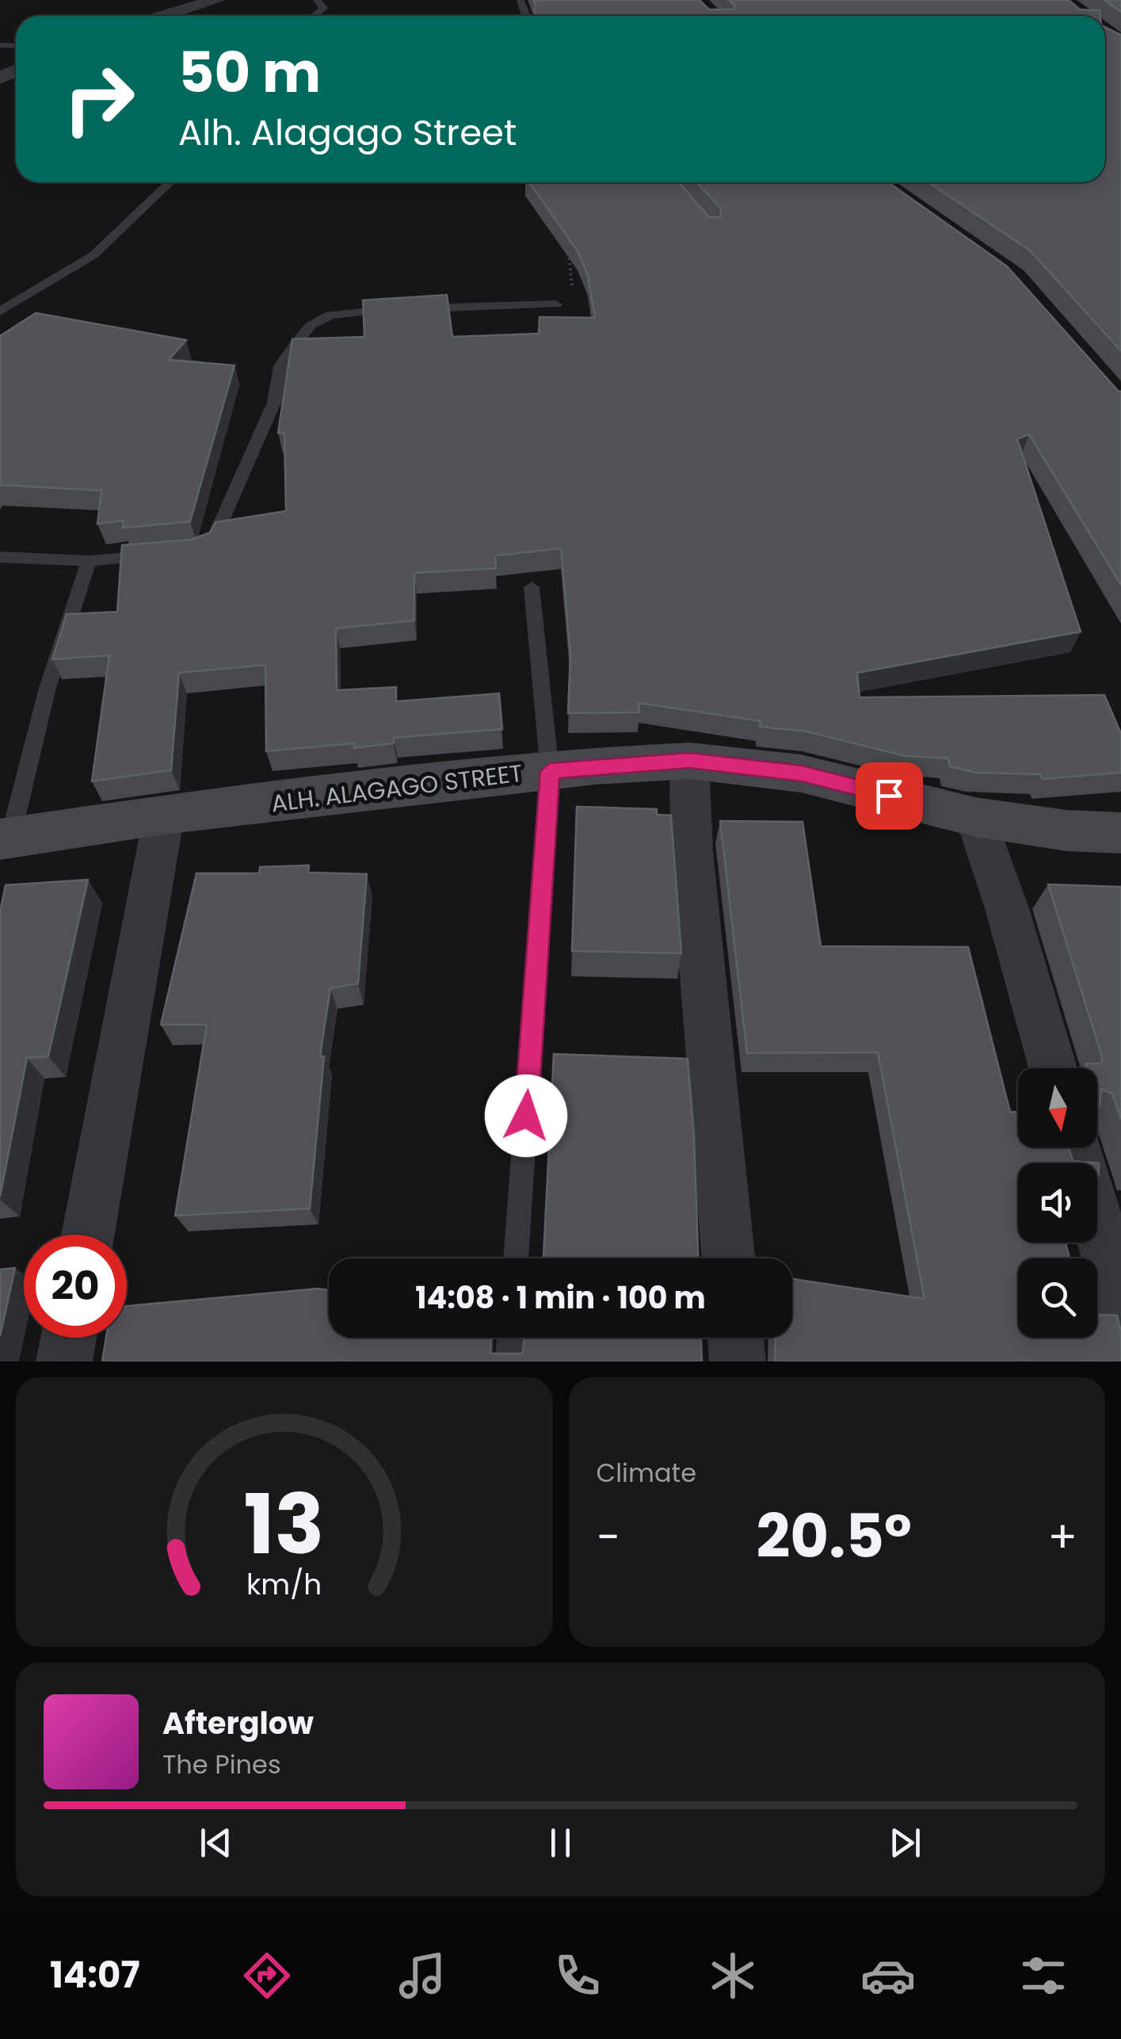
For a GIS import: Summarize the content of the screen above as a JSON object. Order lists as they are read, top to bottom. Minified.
{"streets":{"main road":["ALH. ALAGAGO STREET"]},"north":"bottom","page":{"turn":["50 m","Alh. Alagago Street"],"limit":"20","trip":"14:08 · 1 min · 100 m","tile":"Climate","heat":["−","20.5°","+"],"song":["Afterglow","The Pines"],"tabs":"14:07","gauge":["13","km/h"]}}
